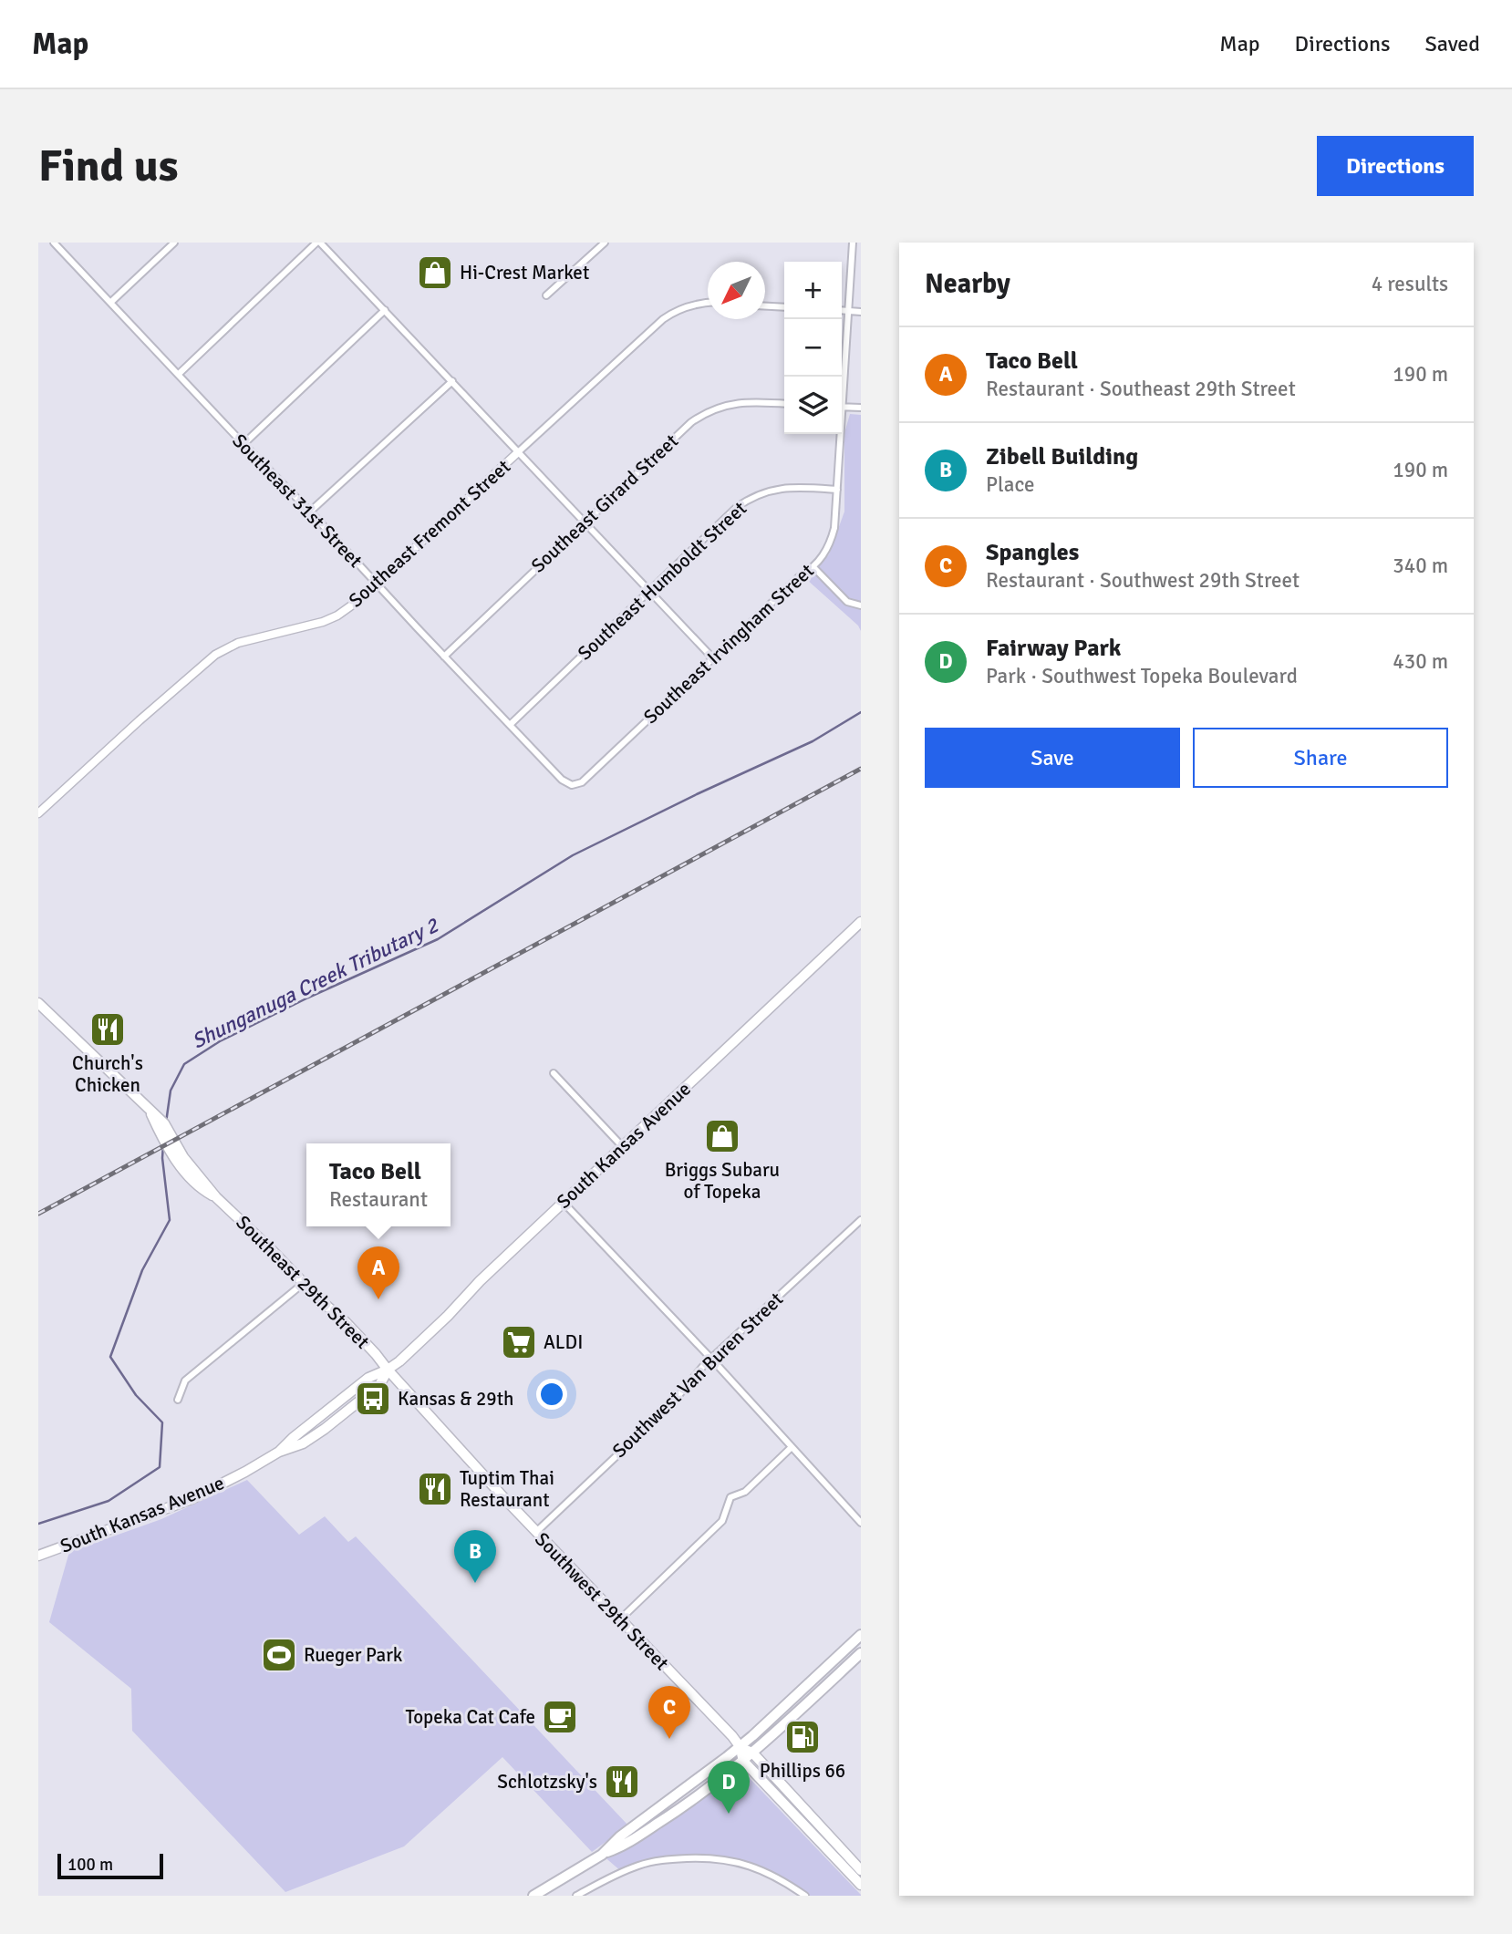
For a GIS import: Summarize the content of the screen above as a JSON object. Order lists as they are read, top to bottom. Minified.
{"streets":{"main road":["South Kansas Avenue","Southeast 29th Street","Southwest 29th Street"],"street":["Southeast 31st Street","Southeast Girard Street","Southeast Fremont Street","Southeast Humboldt Street","Southeast Irvingham Street","Southwest Van Buren Street"]},"crossings":[["Southeast 31st Street","Southeast Girard Street"],["Southeast 31st Street","Southeast Fremont Street"],["Southeast 31st Street","Southeast Humboldt Street"],["Southeast 31st Street","Southeast Irvingham Street"],["Southeast Humboldt Street","Southeast Irvingham Street"],["South Kansas Avenue","Southeast 29th Street"],["South Kansas Avenue","Southwest 29th Street"],["Southeast 29th Street","Southwest 29th Street"],["Southwest Van Buren Street","Southwest 29th Street"]],"water":["Shunganuga Creek Tributary 2"],"places":{"shop":["Hi-Crest Market","Briggs Subaru of Topeka"],"restaurant":["Church's Chicken","Tuptim Thai Restaurant","Schlotzsky's"],"supermarket":["ALDI"],"bus stop":["Kansas & 29th"],"sports":["Rueger Park"],"cafe":["Topeka Cat Cafe"],"fuel station":["Phillips 66"]},"scale_bar":"100 m","north":"bottom left","page":{"header":"Map","nav":["Map","Directions","Saved"],"buttons":["Directions",["Save","Share"]],"title":"Find us","heading":["Nearby","4 results"],"map_buttons":["+","−"],"list":[{"mark":"A","name":"Taco Bell","note":"Restaurant · Southeast 29th Street","value":"190 m"},{"mark":"B","name":"Zibell Building","note":"Place","value":"190 m"},{"mark":"C","name":"Spangles","note":"Restaurant · Southwest 29th Street","value":"340 m"},{"mark":"D","name":"Fairway Park","note":"Park · Southwest Topeka Boulevard","value":"430 m"}],"popup":["Taco Bell","Restaurant"],"pins":["A","B","C","D"],"scale":"100 m"}}
